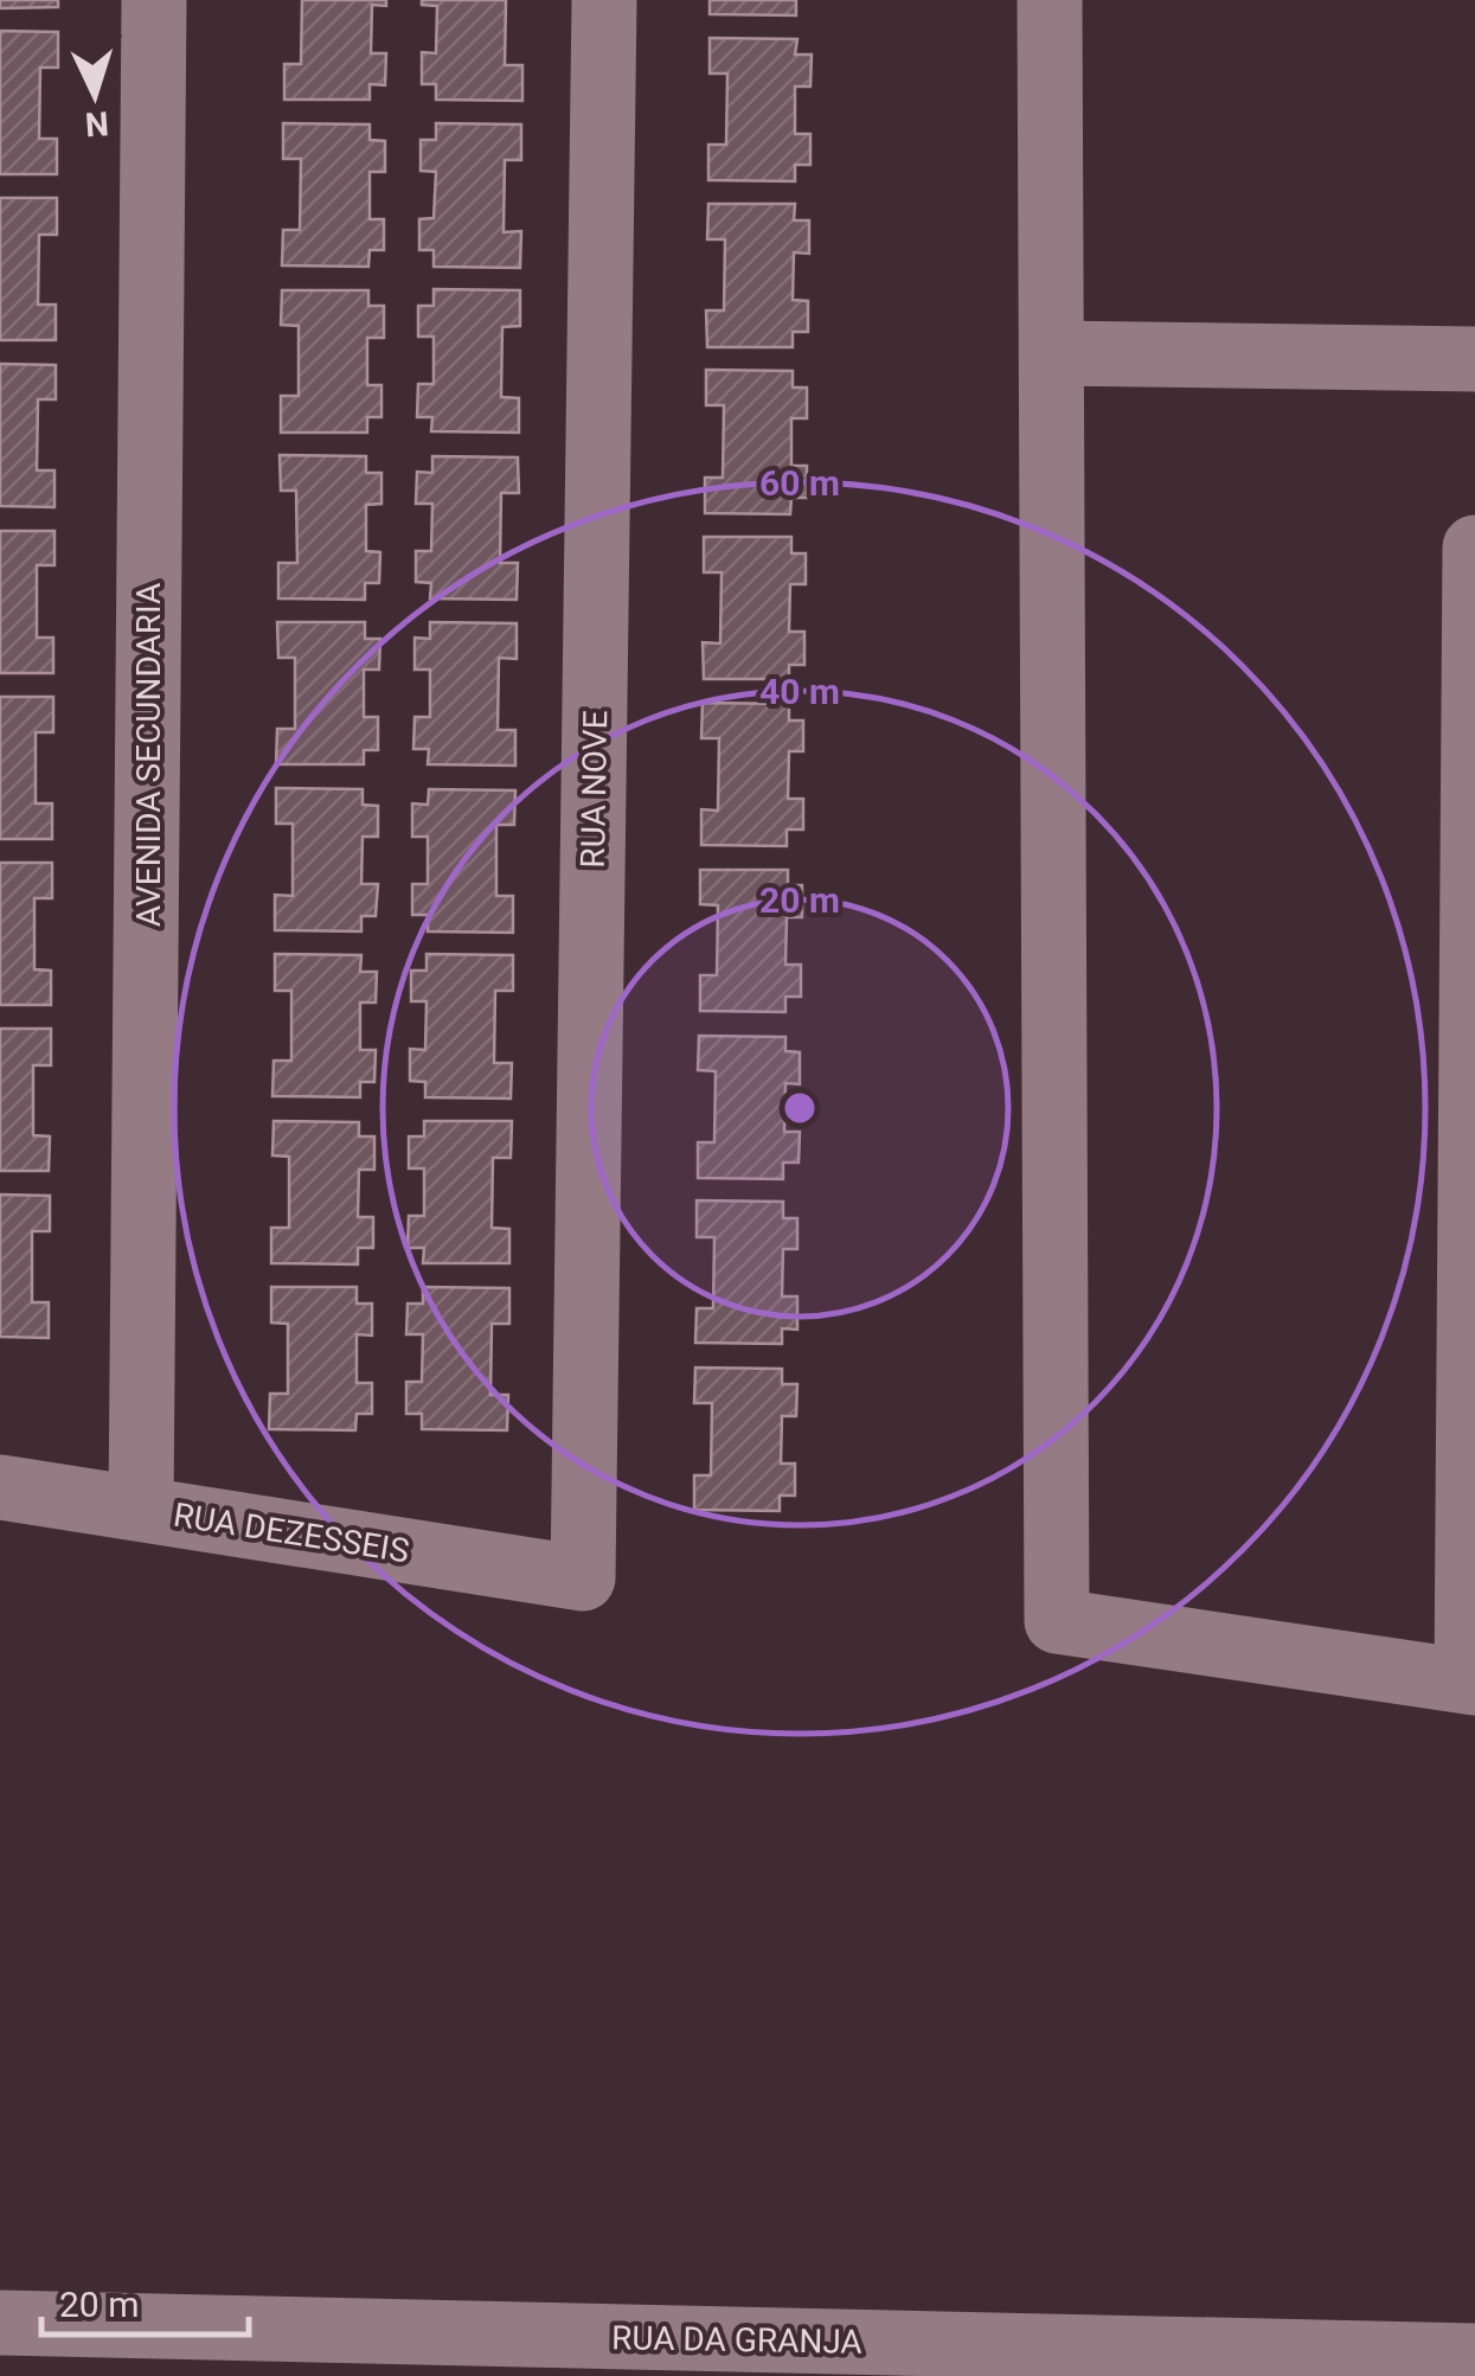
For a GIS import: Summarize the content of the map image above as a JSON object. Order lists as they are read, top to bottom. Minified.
{"streets":{"street":["AVENIDA SECUNDARIA","RUA NOVE","RUA DEZESSEIS","RUA DA GRANJA"]},"crossings":[["AVENIDA SECUNDARIA","RUA DEZESSEIS"],["RUA NOVE","RUA DEZESSEIS"]],"scale_bar":"20 m","north":"bottom","rings":["60 m","40 m","20 m"]}
